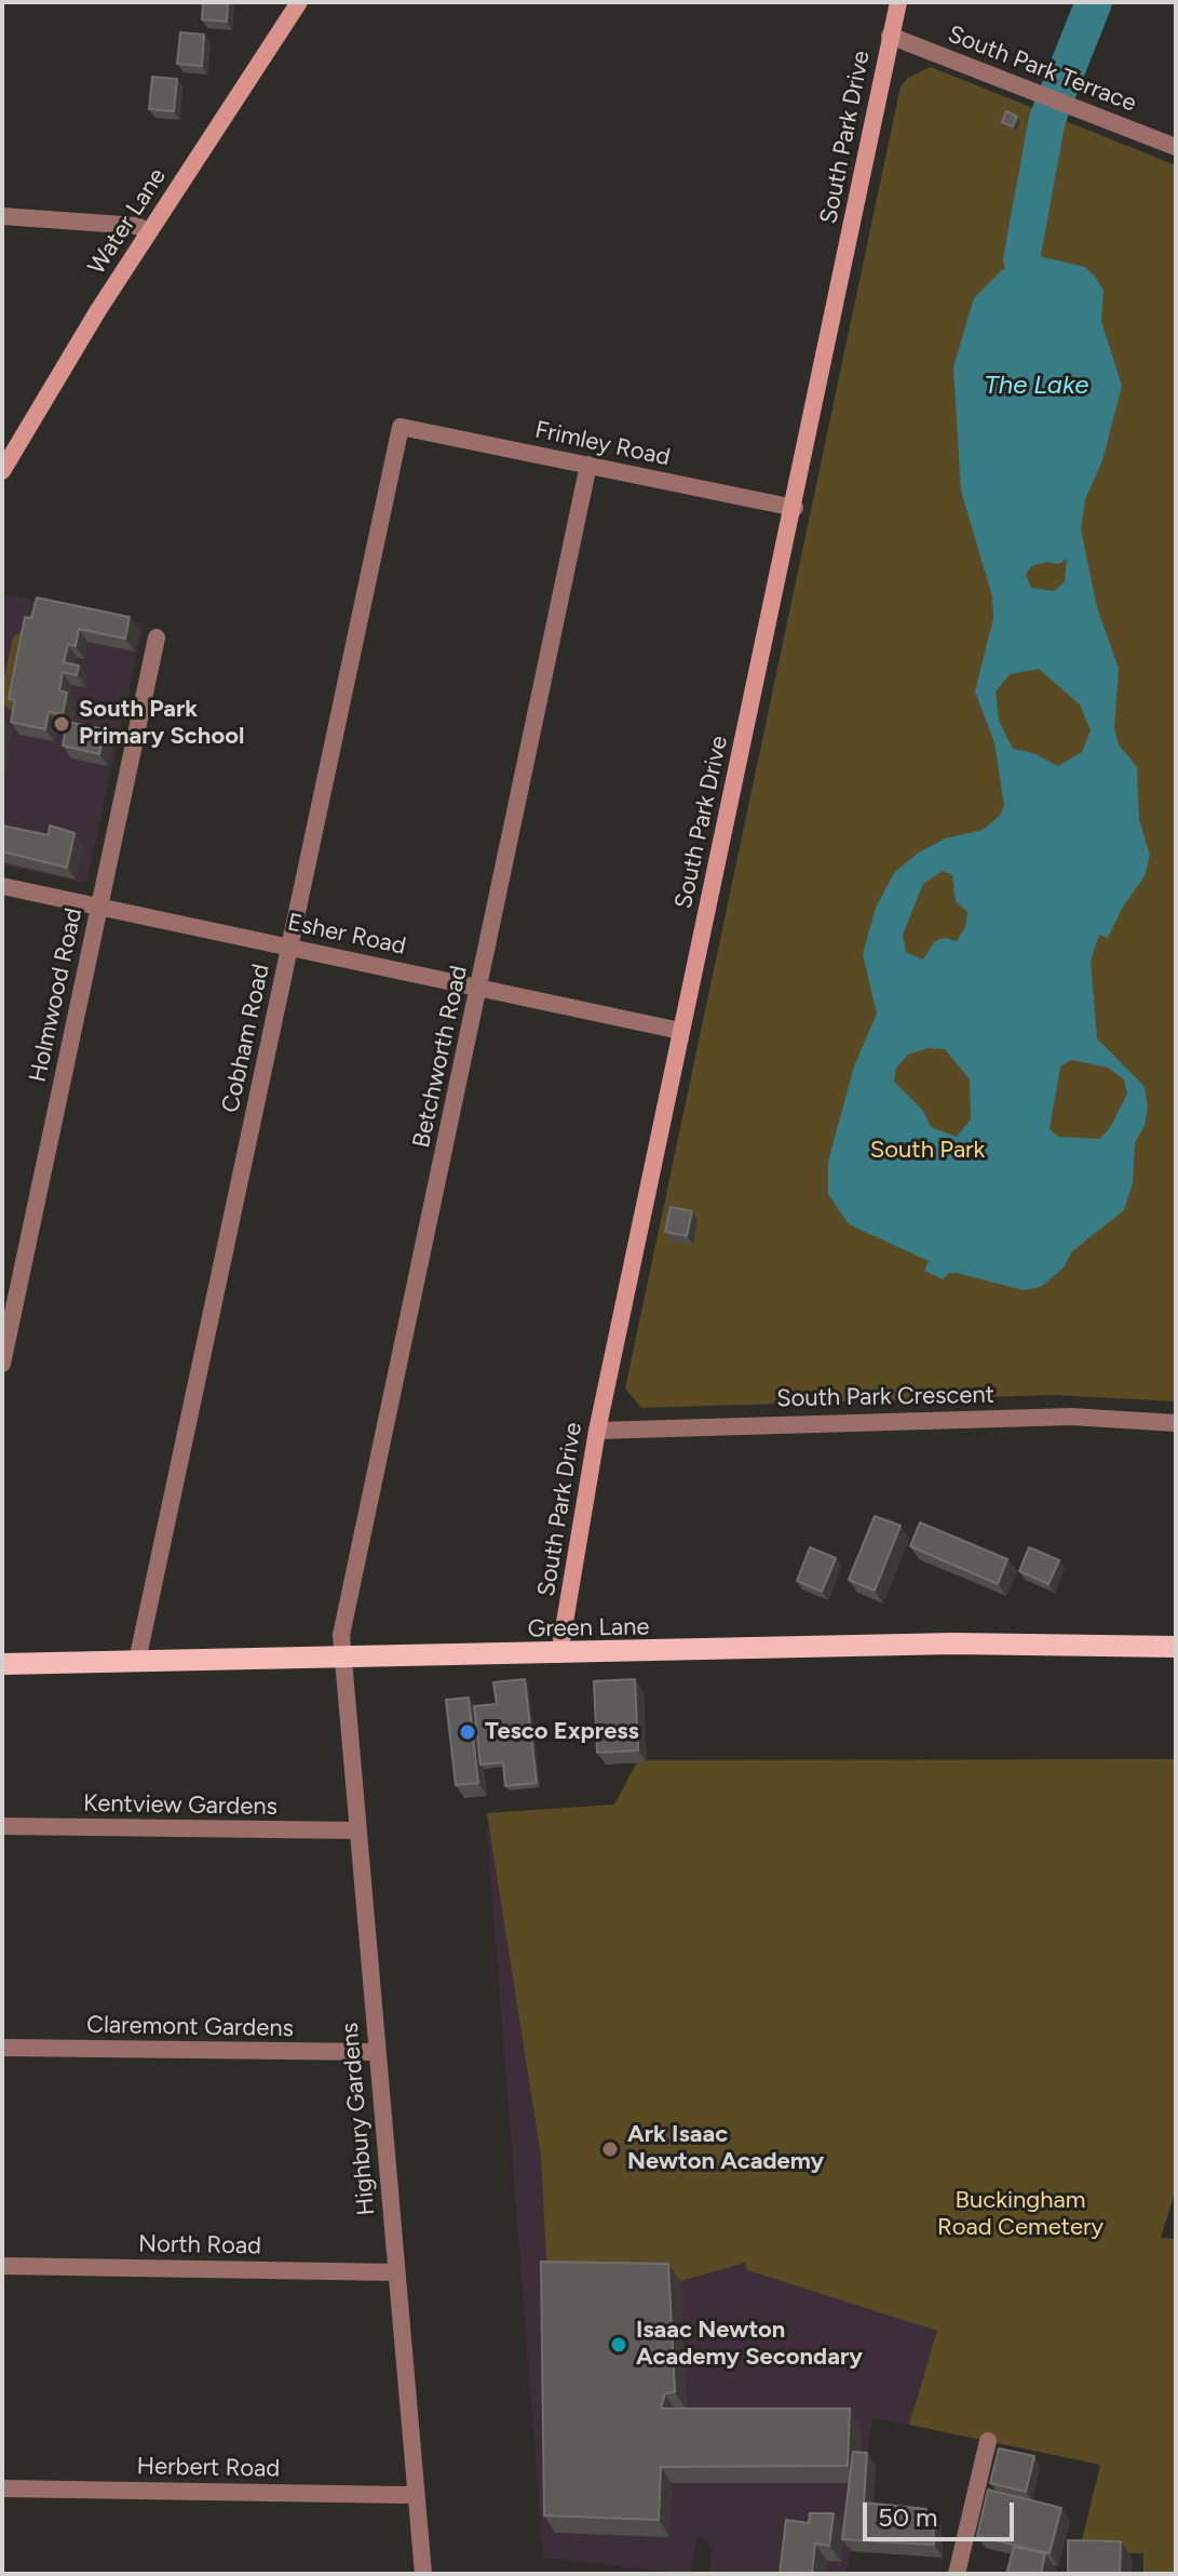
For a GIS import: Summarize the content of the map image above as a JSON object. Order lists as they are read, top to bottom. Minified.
{"streets":{"main road":["Green Lane"],"street":["South Park Terrace","South Park Drive","Water Lane","Frimley Road","Esher Road","Holmwood Road","Cobham Road","Betchworth Road","South Park Crescent","Kentview Gardens","Claremont Gardens","Highbury Gardens","North Road","Herbert Road"]},"crossings":[["South Park Terrace","South Park Drive"],["South Park Drive","Frimley Road"],["South Park Drive","Esher Road"],["South Park Drive","South Park Crescent"],["South Park Drive","Green Lane"],["Frimley Road","Cobham Road"],["Frimley Road","Betchworth Road"],["Esher Road","Holmwood Road"],["Esher Road","Cobham Road"],["Esher Road","Betchworth Road"],["Cobham Road","Green Lane"],["Betchworth Road","Green Lane"],["Betchworth Road","Highbury Gardens"],["Green Lane","Highbury Gardens"],["Kentview Gardens","Highbury Gardens"],["Claremont Gardens","Highbury Gardens"],["Highbury Gardens","North Road"],["Highbury Gardens","Herbert Road"]],"water":["The Lake"],"parks":["South Park","Buckingham Road Cemetery"],"places":["South Park Primary School","Tesco Express","Ark Isaac Newton Academy","Isaac Newton Academy Secondary"],"scale_bar":"50 m"}
